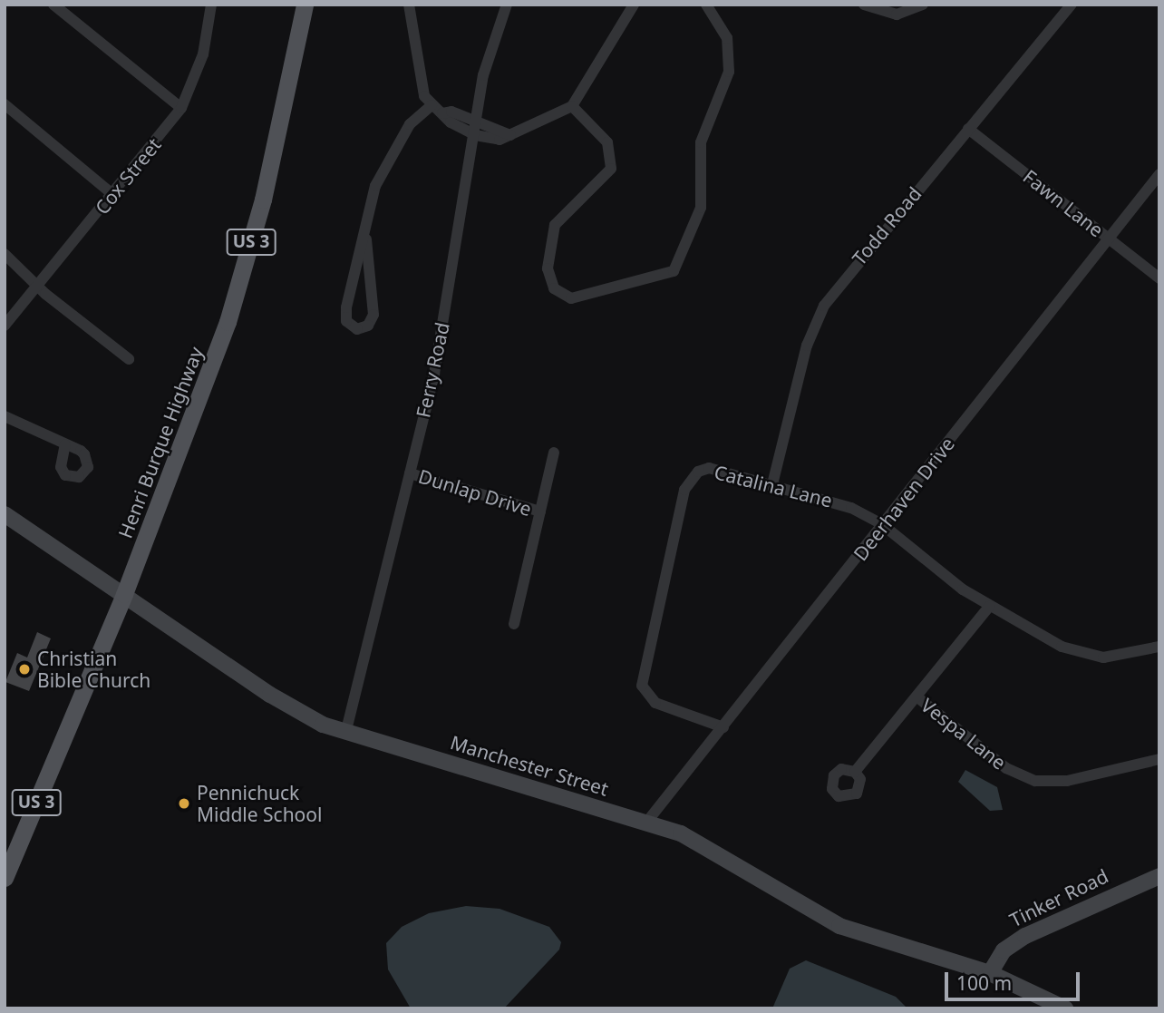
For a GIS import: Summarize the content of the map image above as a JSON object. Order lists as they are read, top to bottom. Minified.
{"streets":{"main road":["US 3","Henri Burque Highway"],"street":["Cox Street","Fawn Lane","Todd Road","Ferry Road","Catalina Lane","Dunlap Drive","Deerhaven Drive","Vespa Lane","Manchester Street","Tinker Road"]},"crossings":[["Fawn Lane","Todd Road"],["Fawn Lane","Deerhaven Drive"],["Todd Road","Catalina Lane"],["Ferry Road","Dunlap Drive"],["Ferry Road","Manchester Street"],["Henri Burque Highway","Manchester Street"],["Catalina Lane","Deerhaven Drive"],["Deerhaven Drive","Manchester Street"],["Manchester Street","Tinker Road"]],"places":["Christian Bible Church","Pennichuck Middle School"],"scale_bar":"100 m"}
